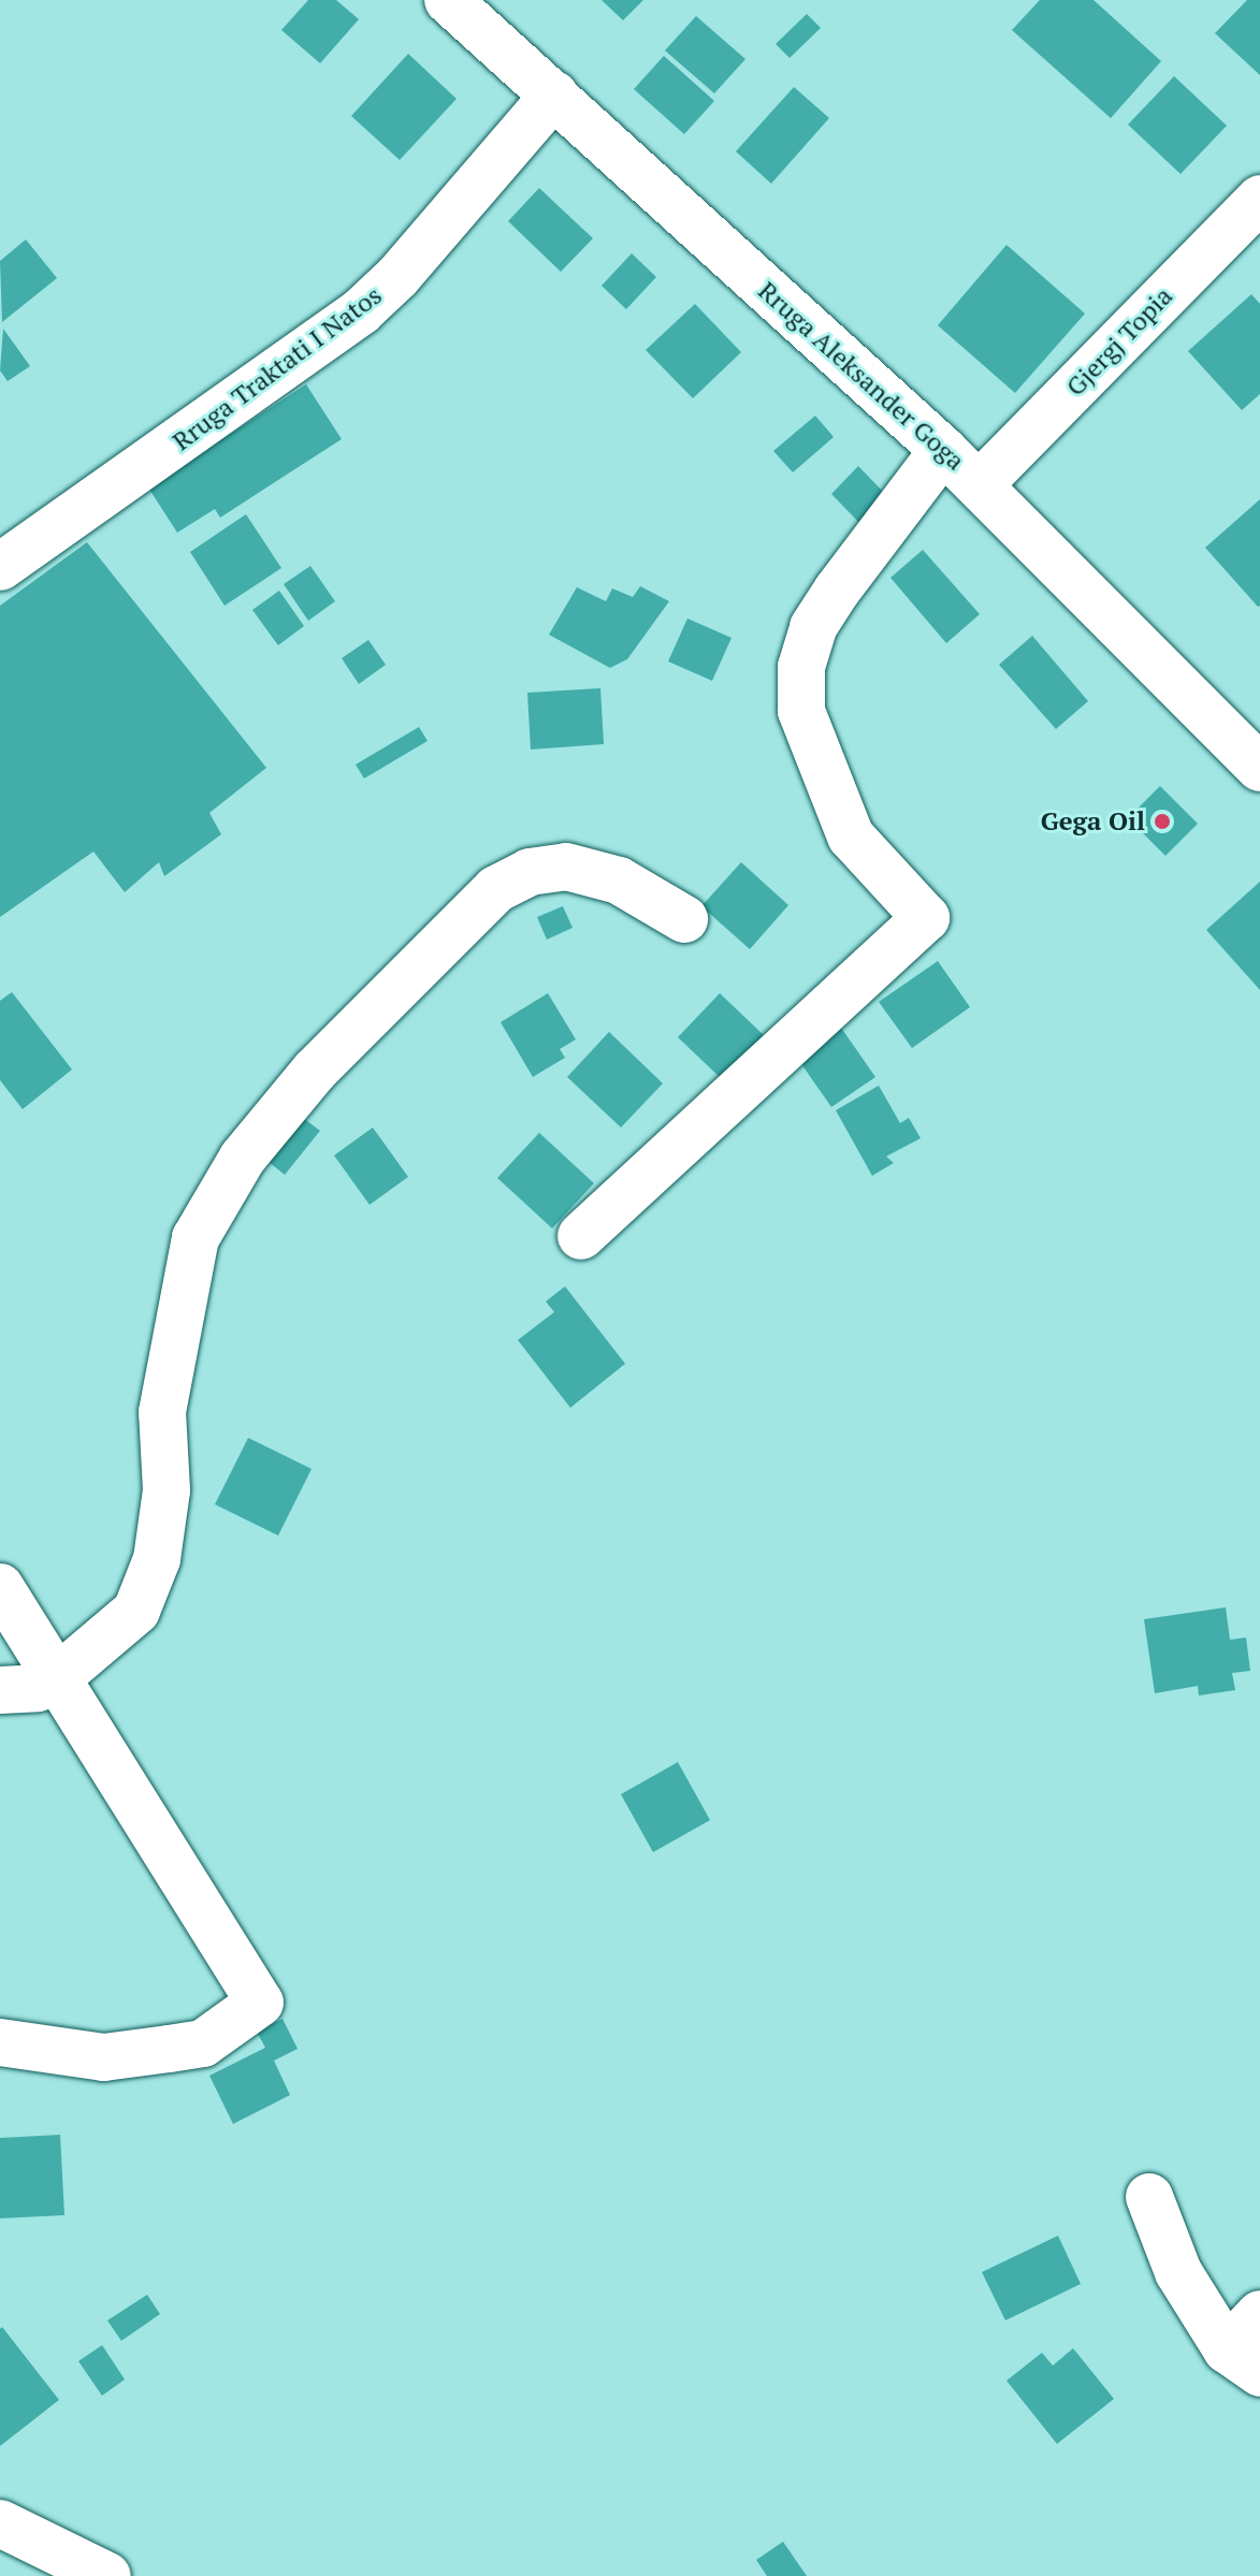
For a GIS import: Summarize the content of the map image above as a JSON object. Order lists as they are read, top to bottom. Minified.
{"streets":{"street":["Gjergj Topia","Rruga Traktati I Natos","Rruga Aleksander Goga"]},"crossings":[["Gjergj Topia","Rruga Aleksander Goga"],["Rruga Traktati I Natos","Rruga Aleksander Goga"]],"places":["Gega Oil"]}
